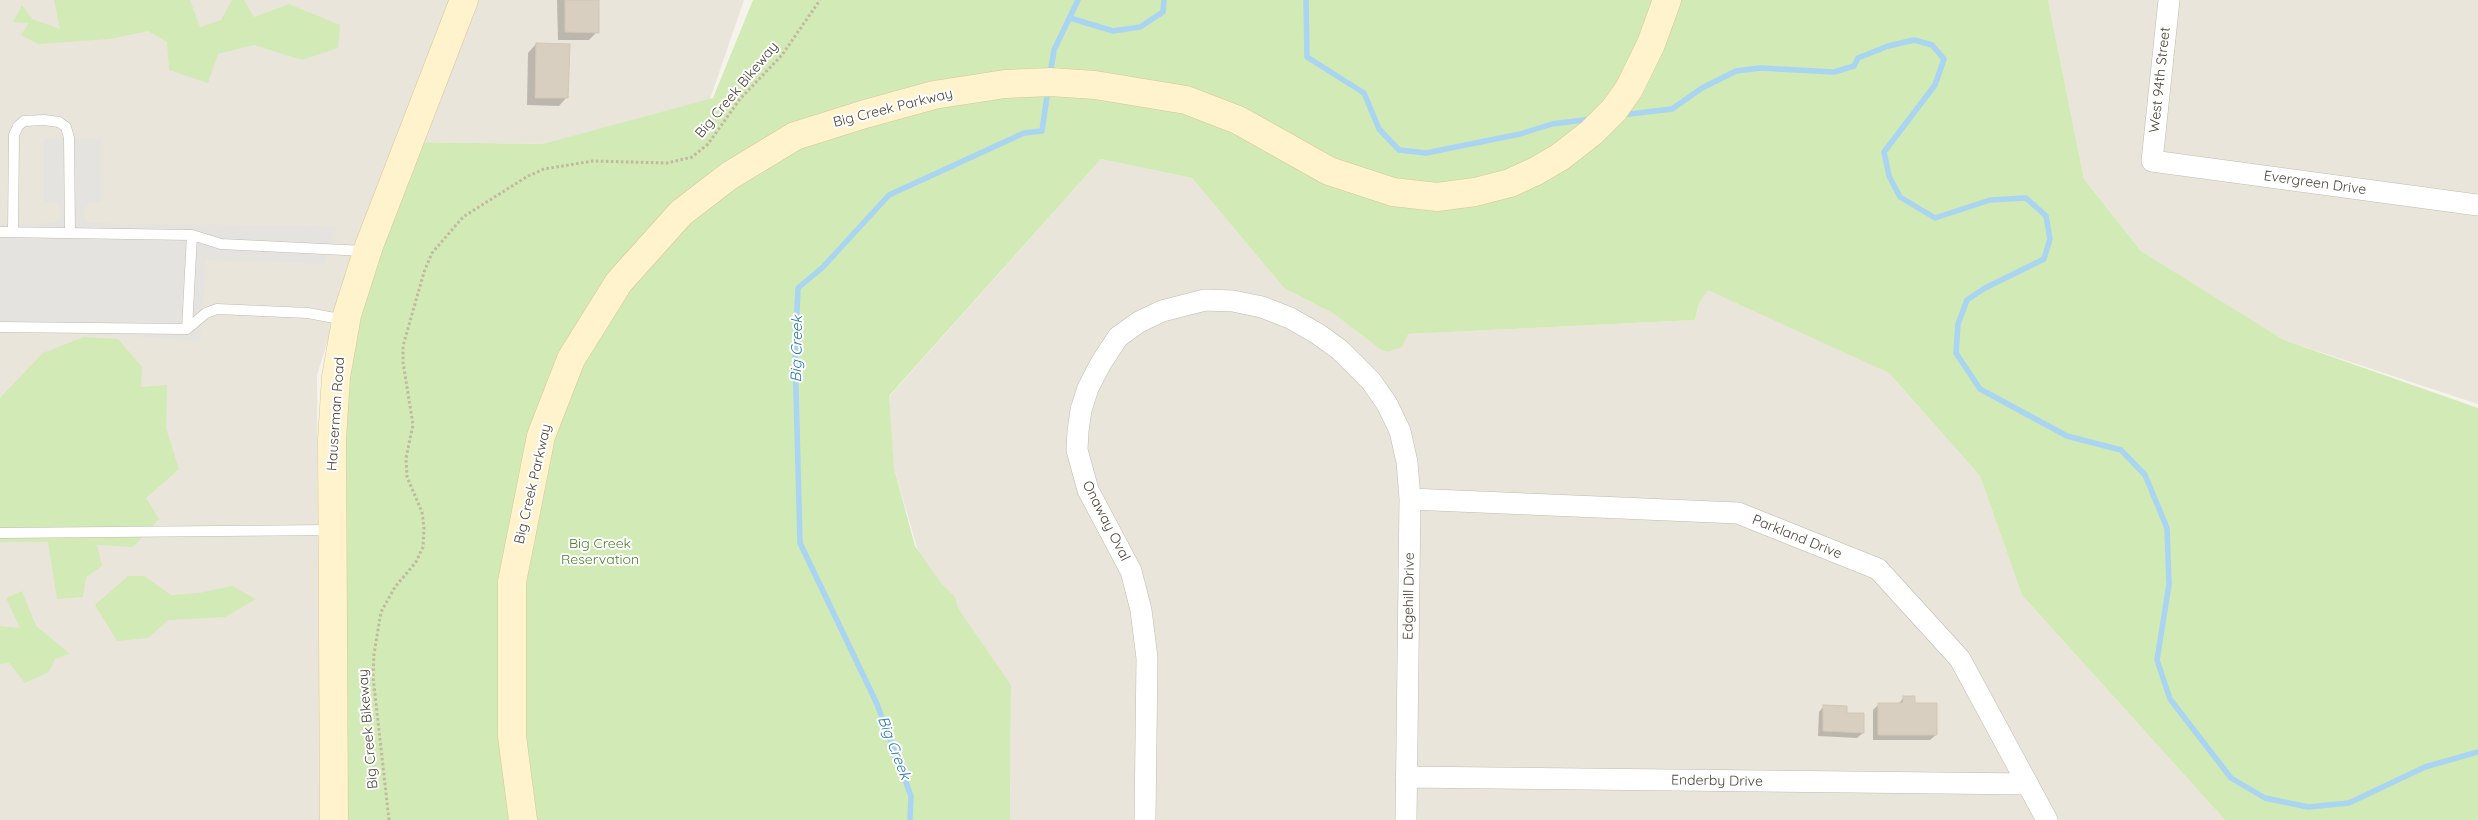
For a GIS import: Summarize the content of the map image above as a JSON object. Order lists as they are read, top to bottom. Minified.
{"streets":{"street":["West 94th Street","Big Creek Parkway","Evergreen Drive","Hauserman Road","Onaway Oval","Parkland Drive","Edgehill Drive","Enderby Drive"],"path":["Big Creek Bikeway"]},"crossings":[["West 94th Street","Evergreen Drive"],["Onaway Oval","Edgehill Drive"],["Parkland Drive","Edgehill Drive"],["Parkland Drive","Enderby Drive"],["Edgehill Drive","Enderby Drive"]],"water":["Big Creek"],"parks":["Big Creek Reservation"]}
